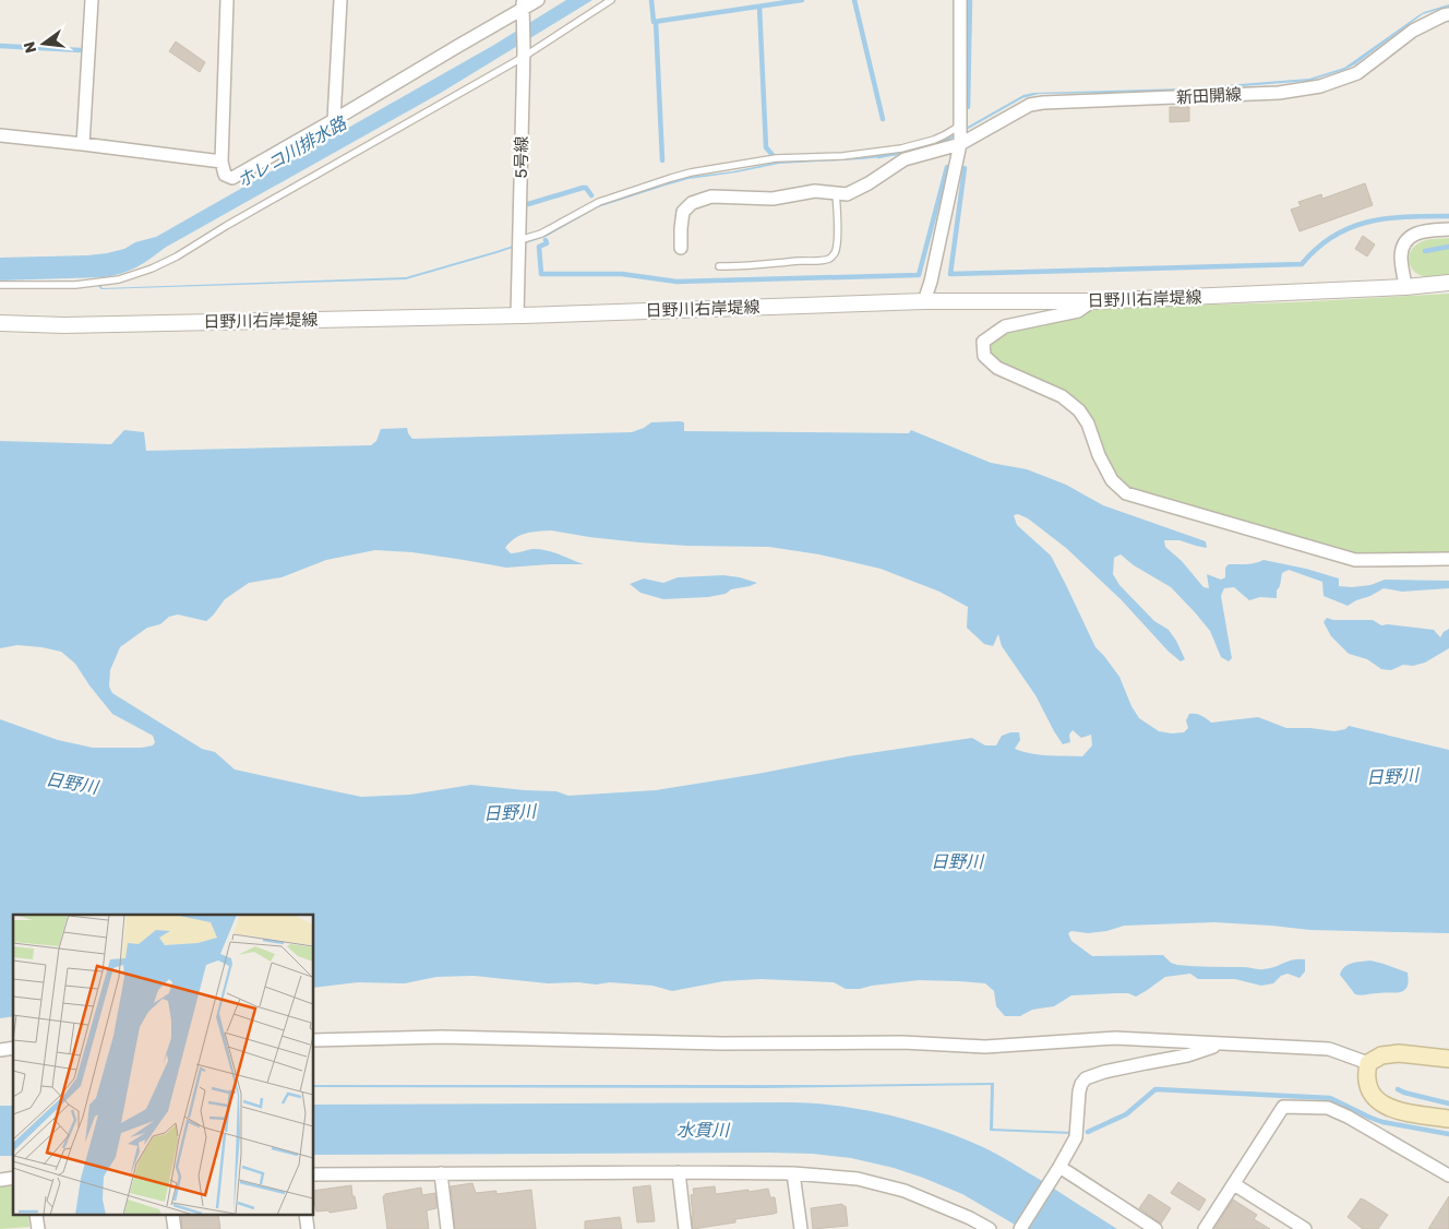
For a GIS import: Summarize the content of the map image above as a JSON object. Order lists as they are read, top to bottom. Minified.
{"streets":{"street":["新田開線","5号線","日野川右岸堤線"]},"crossings":[["5号線","日野川右岸堤線"]],"water":["ホレコ川排水路","日野川","水貫川"],"north":"left"}
